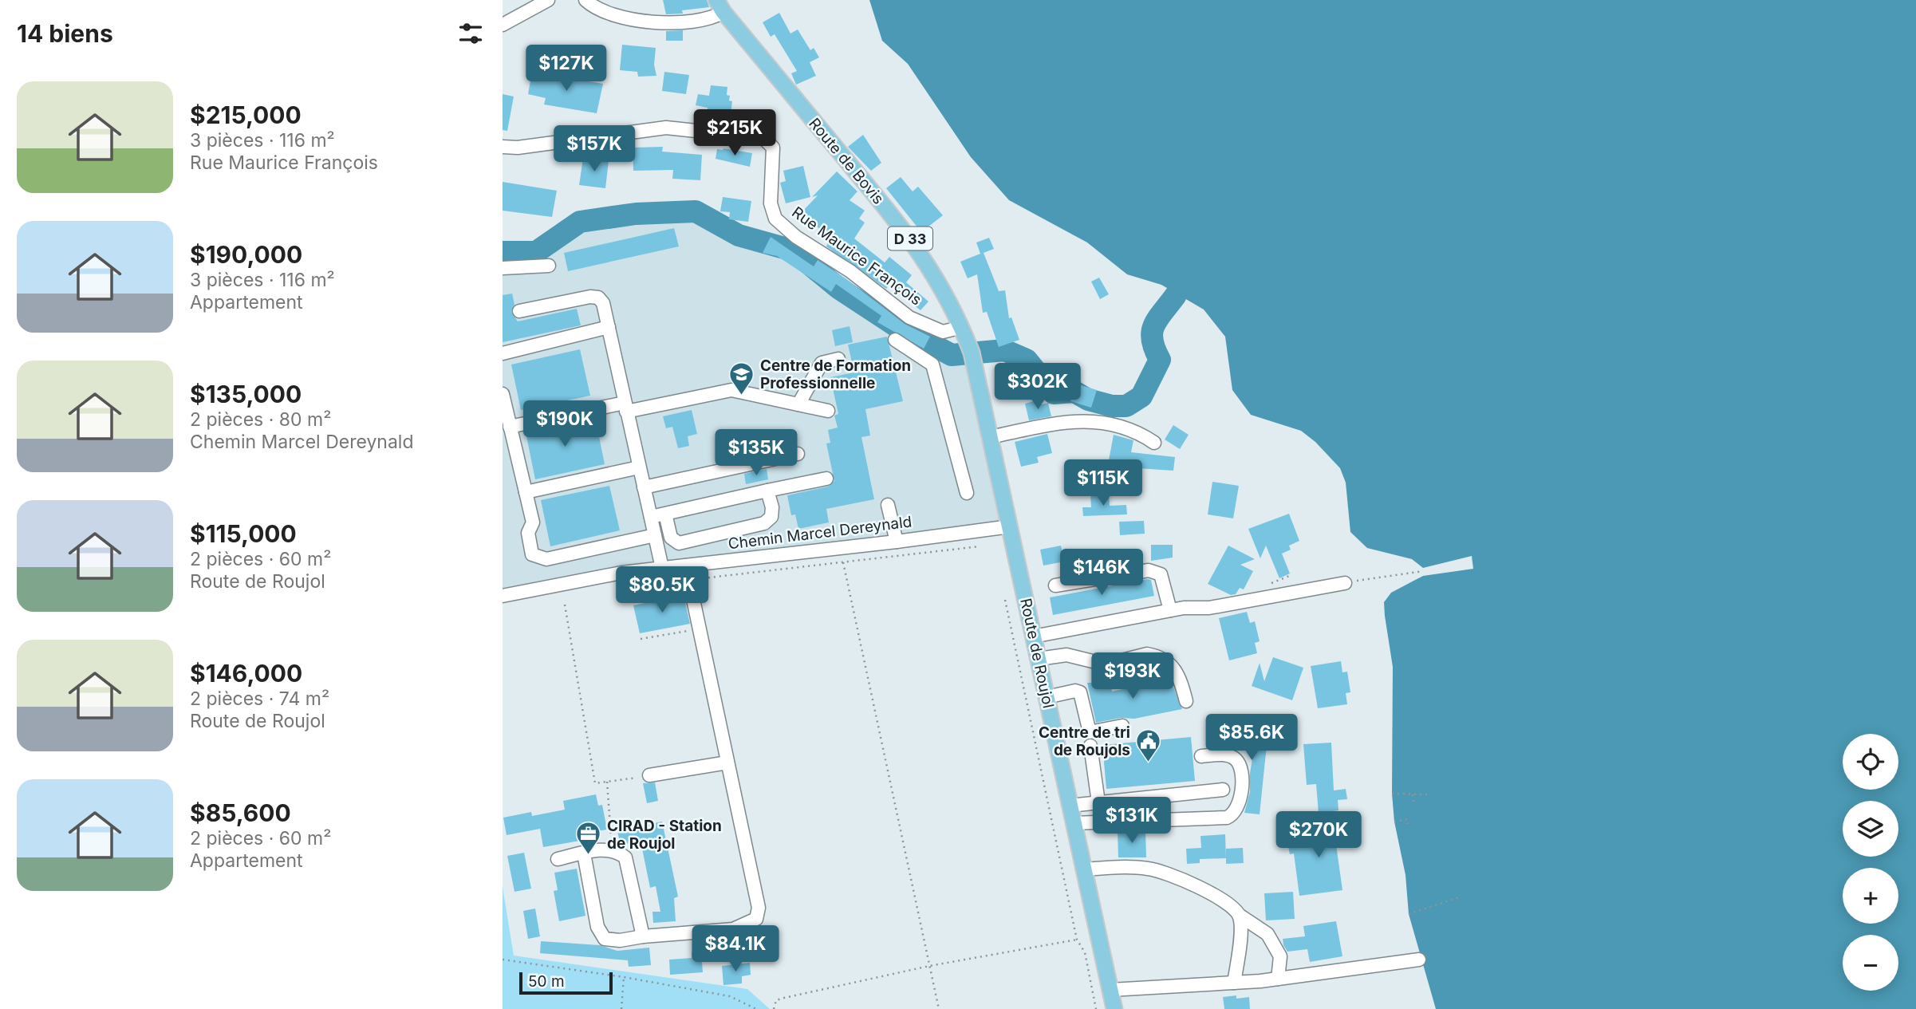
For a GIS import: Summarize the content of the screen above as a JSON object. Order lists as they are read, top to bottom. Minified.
{"streets":{"main road":["Route de Bovis","D 33","Route de Roujol"],"street":["Rue Maurice François","Chemin Marcel Dereynald"]},"crossings":[["Route de Bovis","Rue Maurice François"],["Route de Bovis","Chemin Marcel Dereynald"],["Route de Bovis","Route de Roujol"],["Chemin Marcel Dereynald","Route de Roujol"]],"places":{"school or university":["Centre de Formation Professionnelle"],"public building":["Centre de tri de Roujols"],"office":["CIRAD - Station de Roujol"]},"scale_bar":"50 m","page":{"heading":"14 biens","price":["$127K","$215K","$157K","$302K","$190K","$135K","$115K","$146K","$80.5K","$193K","$85.6K","$131K","$270K","$84.1K"],"list":[{"name":"$215,000","note":"3 pièces · 116 m² · Rue Maurice François"},{"name":"$190,000","note":"3 pièces · 116 m² · Appartement"},{"name":"$135,000","note":"2 pièces · 80 m² · Chemin Marcel Dereynald"},{"name":"$115,000","note":"2 pièces · 60 m² · Route de Roujol"},{"name":"$146,000","note":"2 pièces · 74 m² · Route de Roujol"},{"name":"$85,600","note":"2 pièces · 60 m² · Appartement"}],"map_buttons":["+","−"],"scale":"50 m"}}
